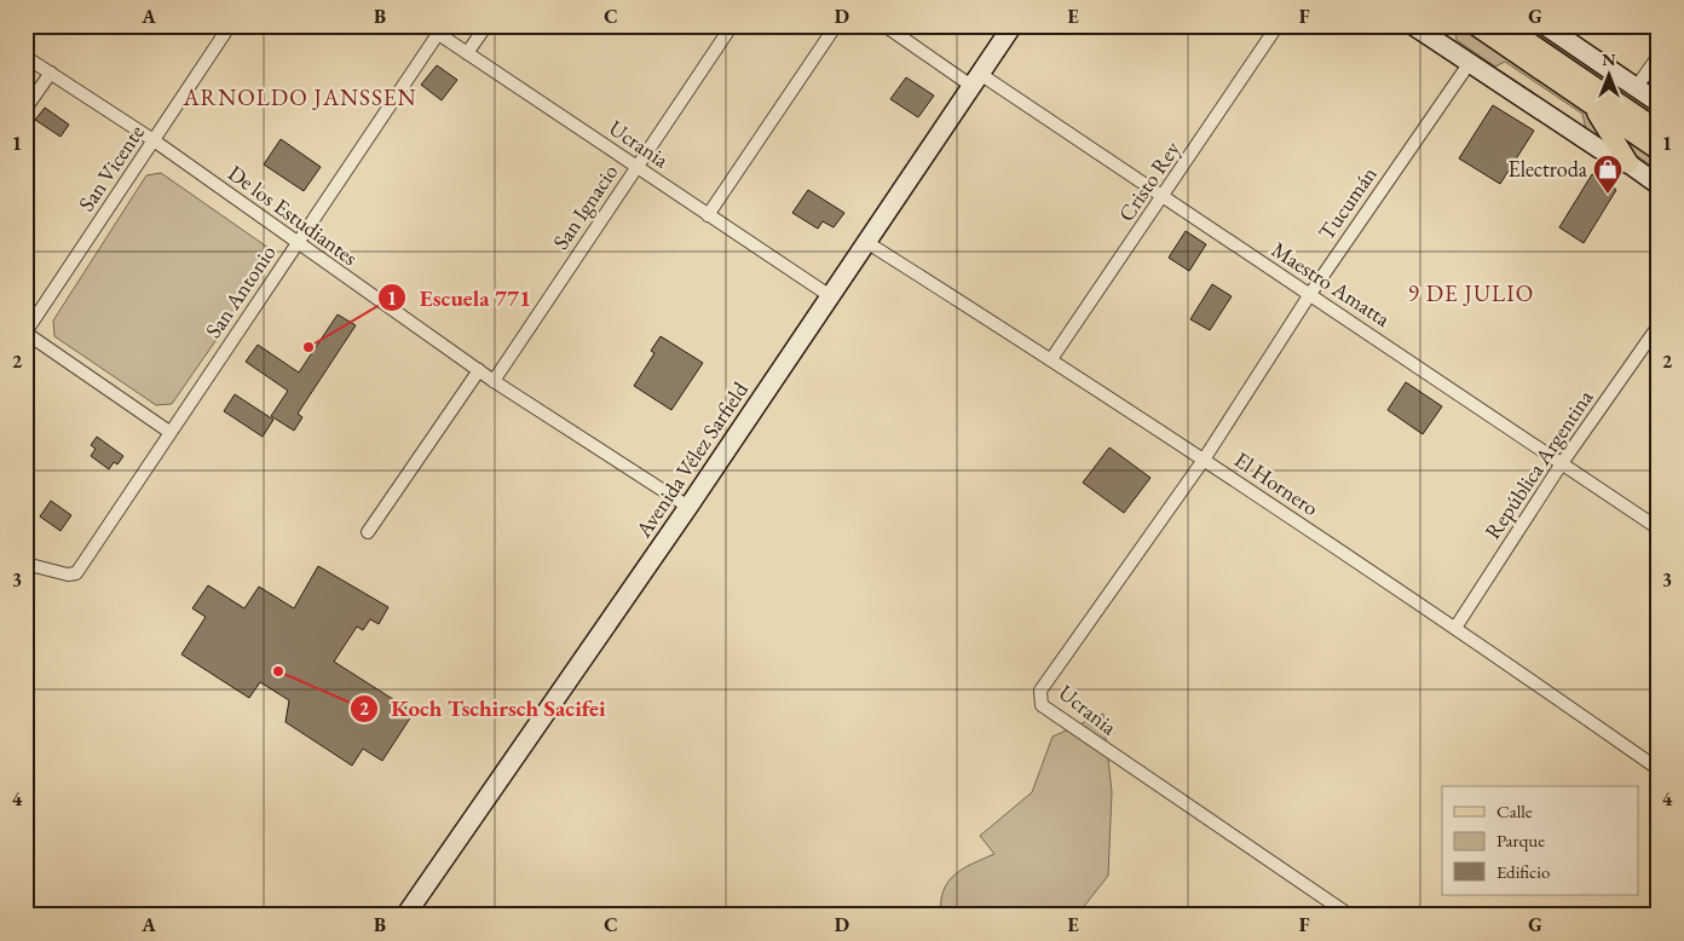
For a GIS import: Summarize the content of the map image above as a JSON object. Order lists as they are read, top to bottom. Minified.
{"streets":{"main road":["Avenida Vélez Sarfield"],"street":["Ucrania","San Vicente","Cristo Rey","Tucumán","San Ignacio","De los Estudiantes","Maestro Amatta","San Antonio","República Argentina","El Hornero"]},"crossings":[["Ucrania","Tucumán"],["Ucrania","San Ignacio"],["Ucrania","San Antonio"],["Ucrania","Avenida Vélez Sarfield"],["Ucrania","El Hornero"],["San Vicente","De los Estudiantes"],["Cristo Rey","Maestro Amatta"],["Cristo Rey","El Hornero"],["Tucumán","Maestro Amatta"],["Tucumán","El Hornero"],["San Ignacio","De los Estudiantes"],["De los Estudiantes","San Antonio"],["De los Estudiantes","Avenida Vélez Sarfield"],["Maestro Amatta","Avenida Vélez Sarfield"],["Maestro Amatta","República Argentina"],["Avenida Vélez Sarfield","El Hornero"],["República Argentina","El Hornero"]],"districts":["ARNOLDO JANSSEN","9 DE JULIO"],"places":{"shop":["Electroda"],"other":["Escuela 771","Koch Tschirsch Sacifei"]},"legend":["Calle","Parque","Edificio"],"north":"top","grid":{"columns":["A","B","C","D","E","F","G"],"rows":["1","2","3","4"]}}
